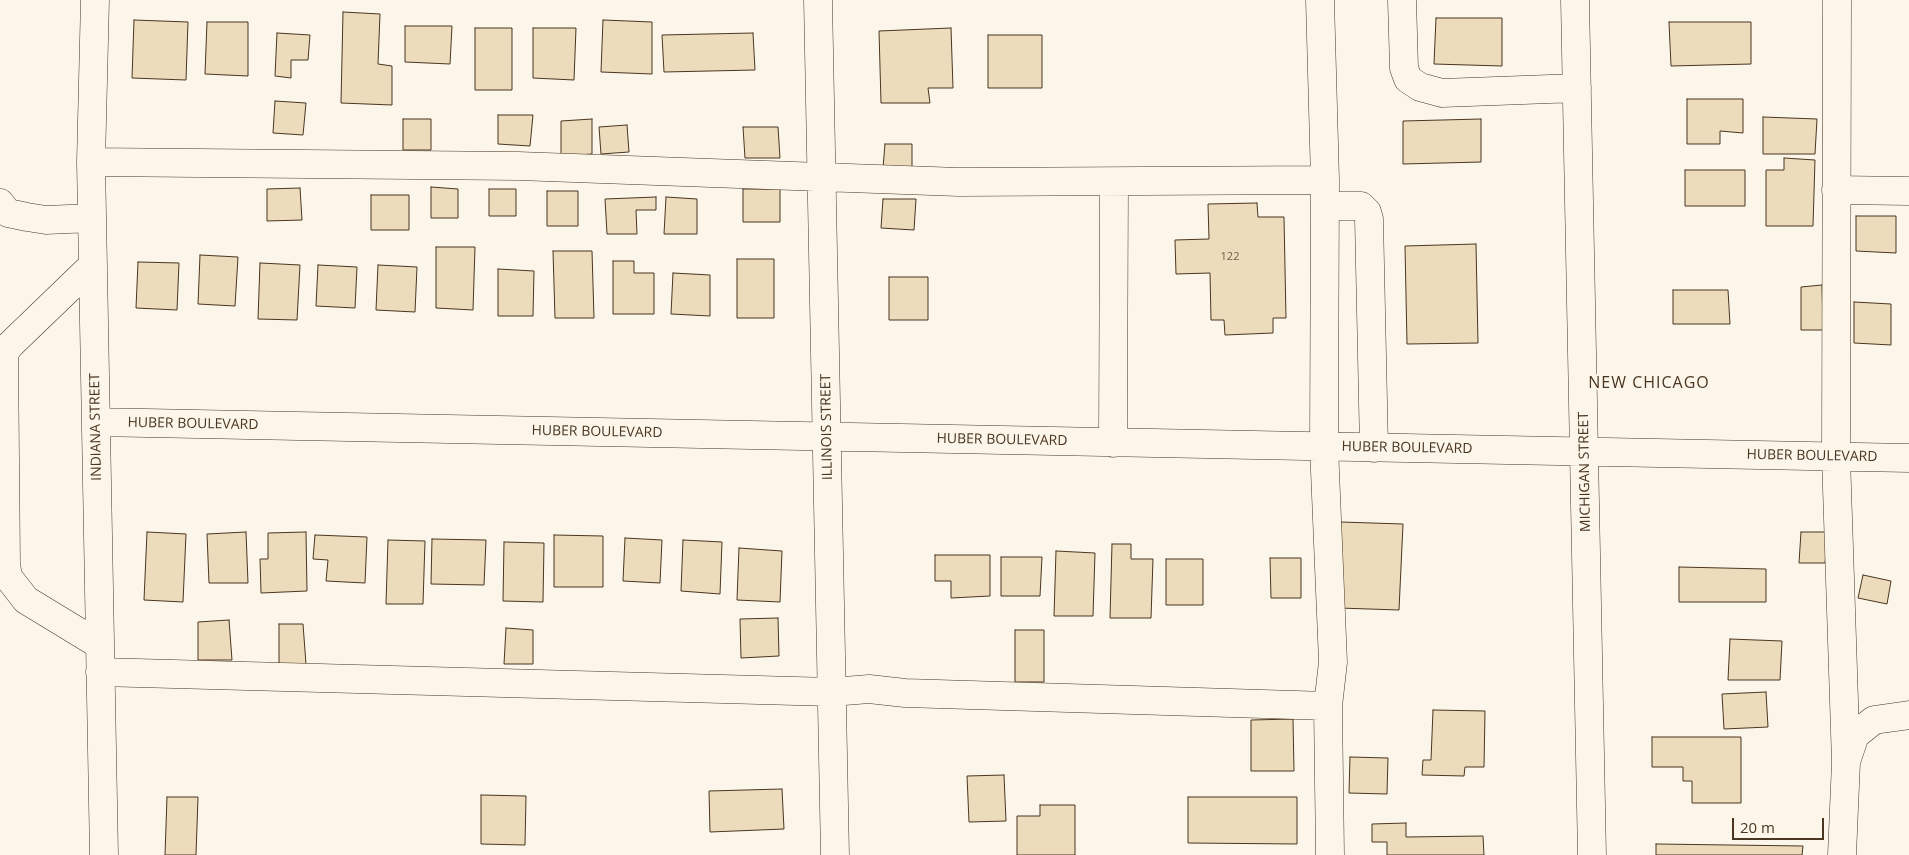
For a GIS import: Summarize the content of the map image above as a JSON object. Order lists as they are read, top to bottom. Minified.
{"streets":{"street":["HUBER BOULEVARD","INDIANA STREET","ILLINOIS STREET","MICHIGAN STREET"]},"crossings":[["HUBER BOULEVARD","INDIANA STREET"],["HUBER BOULEVARD","ILLINOIS STREET"],["HUBER BOULEVARD","MICHIGAN STREET"]],"districts":["NEW CHICAGO"],"house_numbers":["122"],"scale_bar":"20 m"}
